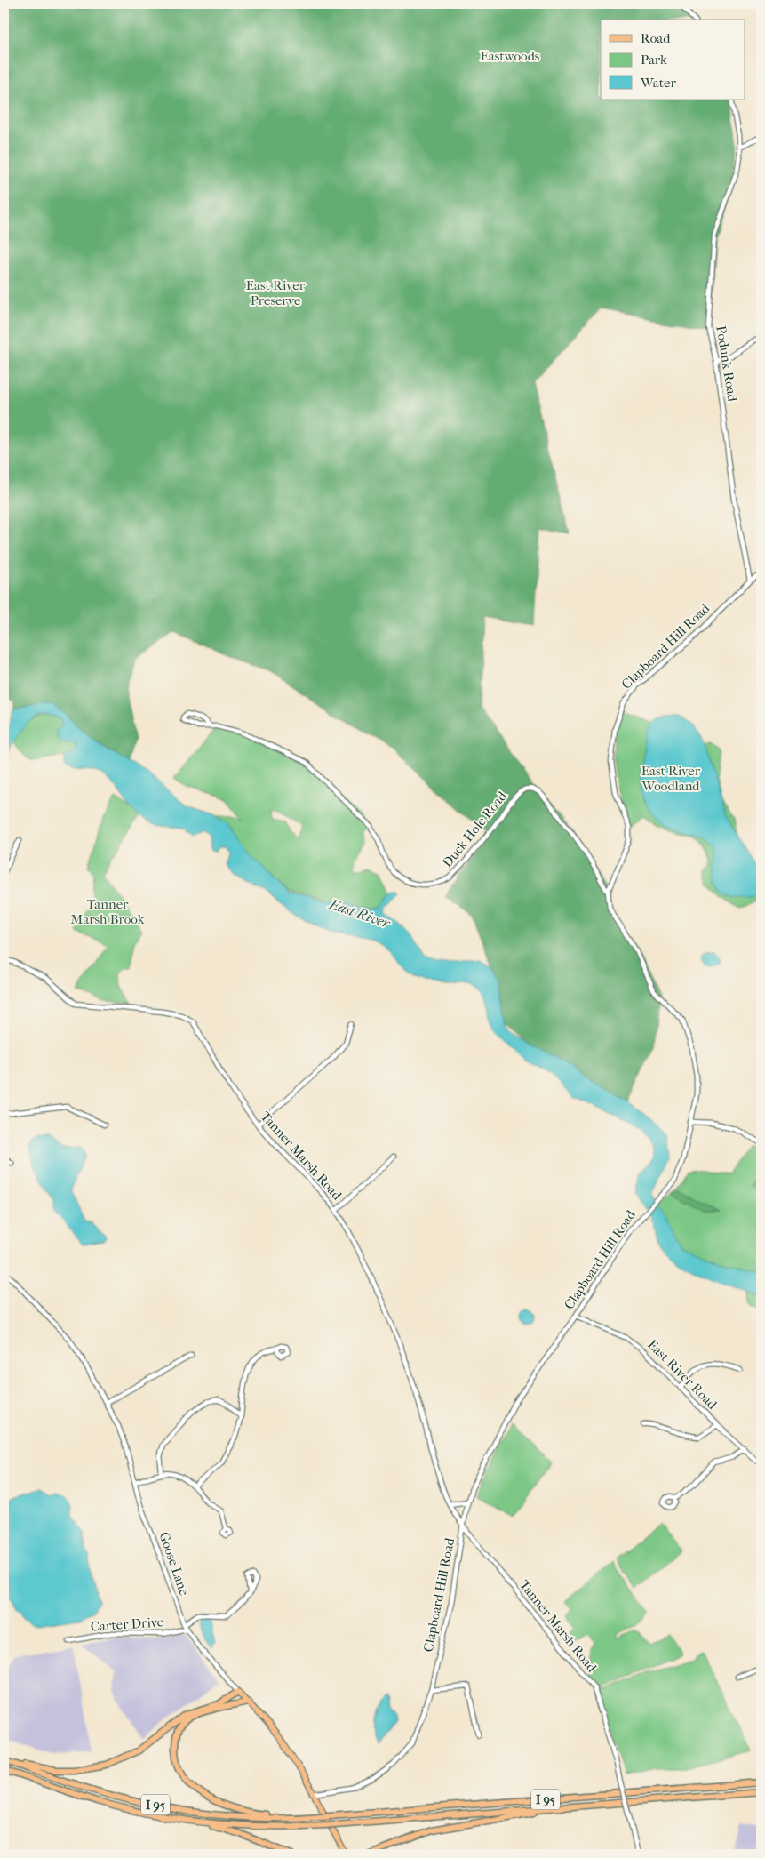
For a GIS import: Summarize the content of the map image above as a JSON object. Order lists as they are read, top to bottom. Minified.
{"streets":{"highway":["I 95"],"main road":["Goose Lane"],"street":["Podunk Road","Clapboard Hill Road","Duck Hole Road","Tanner Marsh Road","East River Road","Carter Drive"]},"crossings":[["Podunk Road","Clapboard Hill Road"],["Clapboard Hill Road","Duck Hole Road"],["Clapboard Hill Road","Tanner Marsh Road"],["Clapboard Hill Road","East River Road"],["Clapboard Hill Road","Goose Lane"],["Goose Lane","Carter Drive"]],"water":["East River"],"parks":["Eastwoods","East River Preserve","East River Woodland","Tanner Marsh Brook"],"legend":["Road","Park","Water"]}
